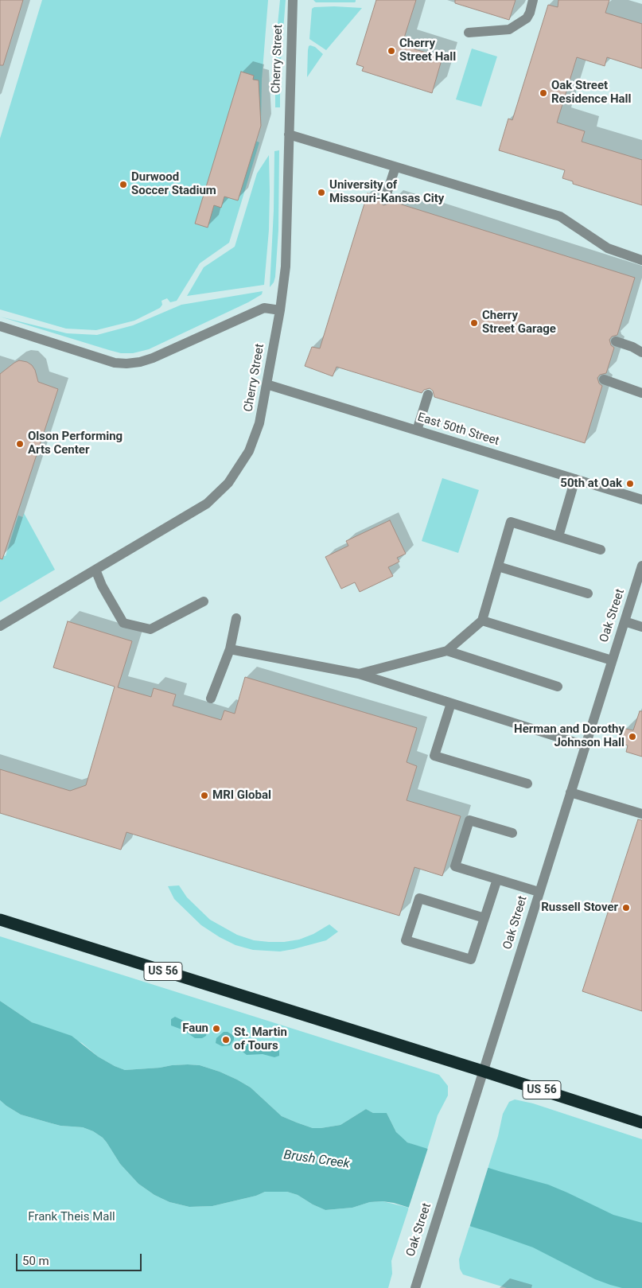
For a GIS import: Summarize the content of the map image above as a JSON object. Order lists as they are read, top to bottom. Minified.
{"streets":{"highway":["US 56"],"street":["Cherry Street","East 50th Street","Oak Street"]},"crossings":[["Cherry Street","East 50th Street"],["Oak Street","US 56"]],"water":["Brush Creek"],"parks":["Frank Theis Mall"],"places":["Cherry Street Hall","Oak Street Residence Hall","Durwood Soccer Stadium","University of Missouri-Kansas City","Cherry Street Garage","Olson Performing Arts Center","50th at Oak","Herman and Dorothy Johnson Hall","MRI Global","Russell Stover","Faun","St. Martin of Tours"],"scale_bar":"50 m"}
